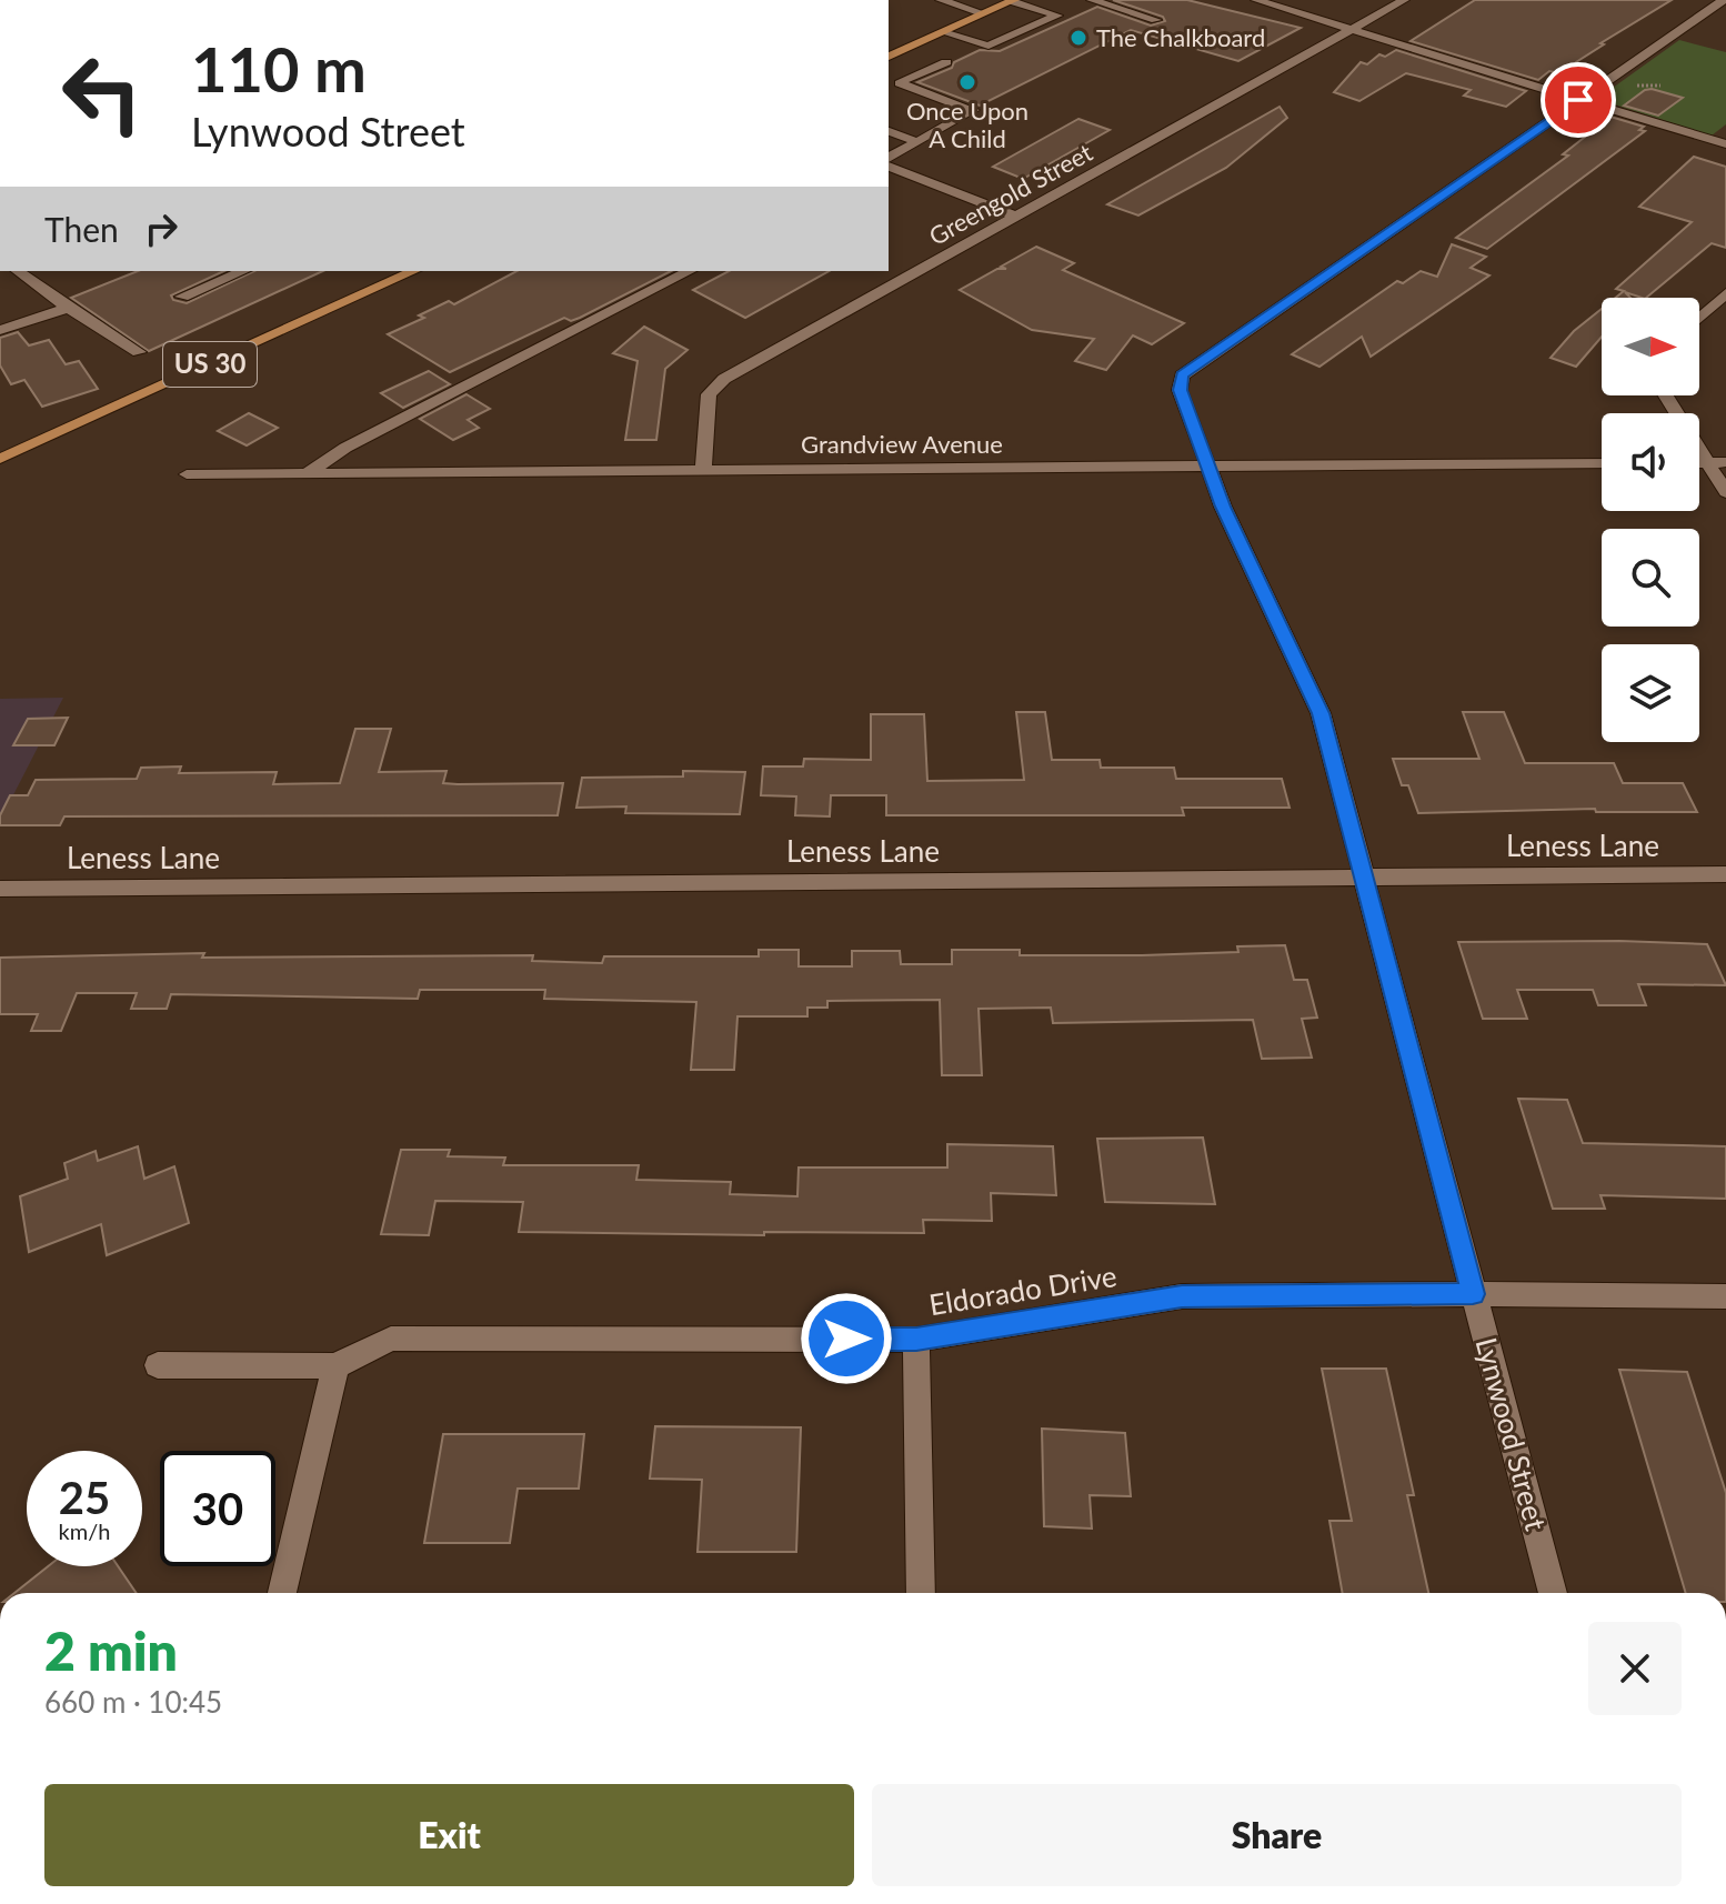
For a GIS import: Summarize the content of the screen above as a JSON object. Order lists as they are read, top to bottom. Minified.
{"streets":{"main road":["US 30"],"street":["Greengold Street","Grandview Avenue","Leness Lane","Eldorado Drive","Lynwood Street"]},"crossings":[["Greengold Street","Grandview Avenue"],["Grandview Avenue","Lynwood Street"],["Leness Lane","Lynwood Street"],["Eldorado Drive","Lynwood Street"]],"places":["The Chalkboard","Once Upon A Child"],"north":"right","page":{"turn":["110 m","Lynwood Street"],"then":"Then","speed":"25 km/h","limit":"30","heading":["2 min","660 m · 10:45"],"buttons":["Exit","Share"]}}
